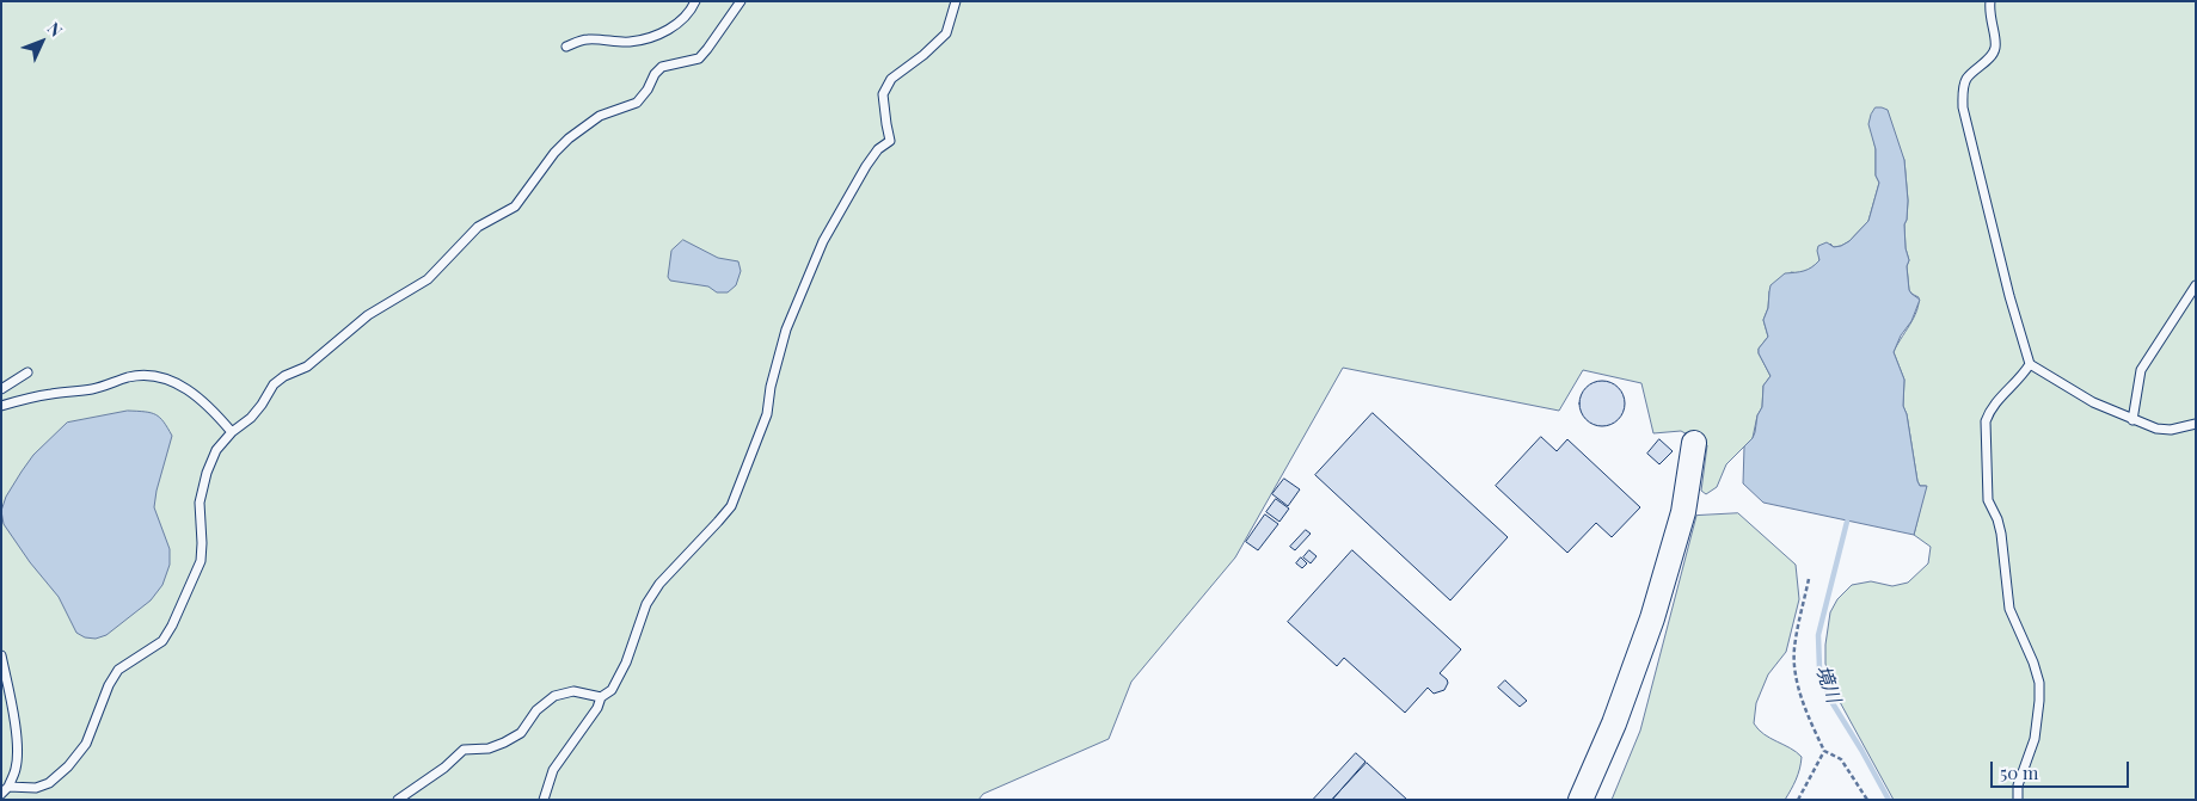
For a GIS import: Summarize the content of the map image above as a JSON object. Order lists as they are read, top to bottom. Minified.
{"water":["境川"],"scale_bar":"50 m","north":"top right"}
